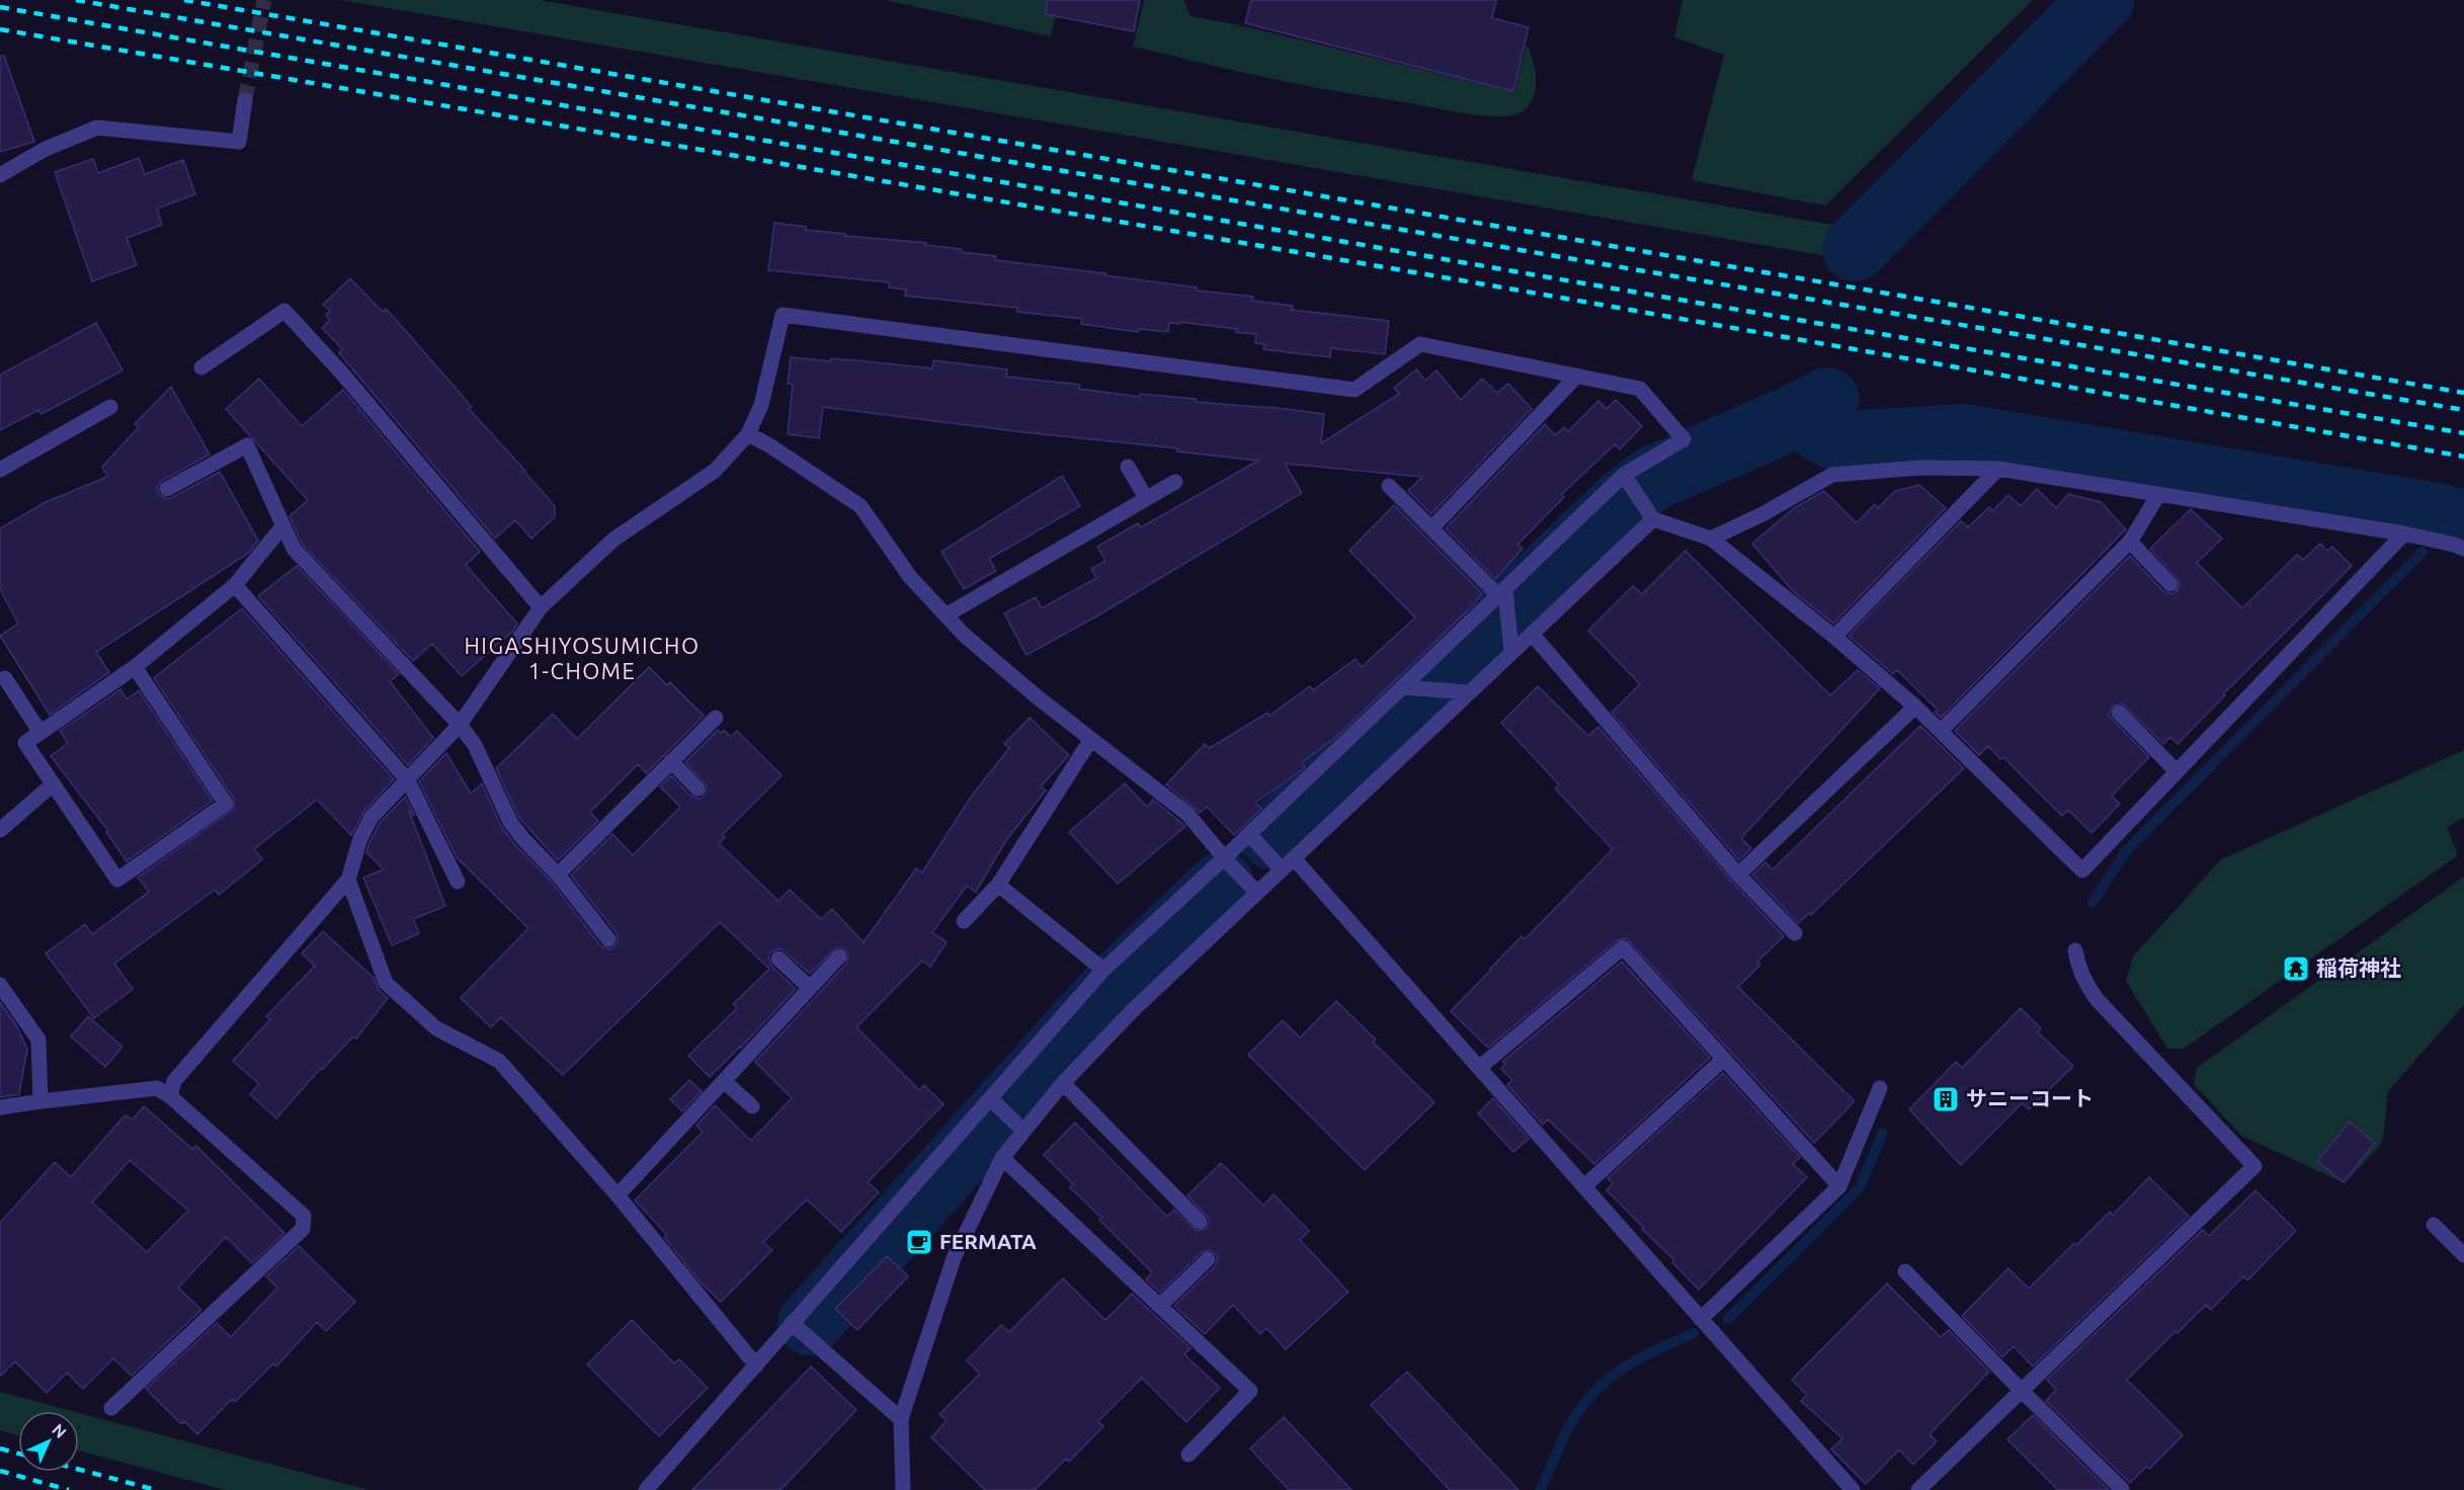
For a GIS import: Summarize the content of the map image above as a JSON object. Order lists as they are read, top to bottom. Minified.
{"districts":["HIGASHIYOSUMICHO 1-CHOME"],"places":{"temple":["稲荷神社"],"building":["サニーコート"],"cafe":["FERMATA"]},"north":"top right"}
